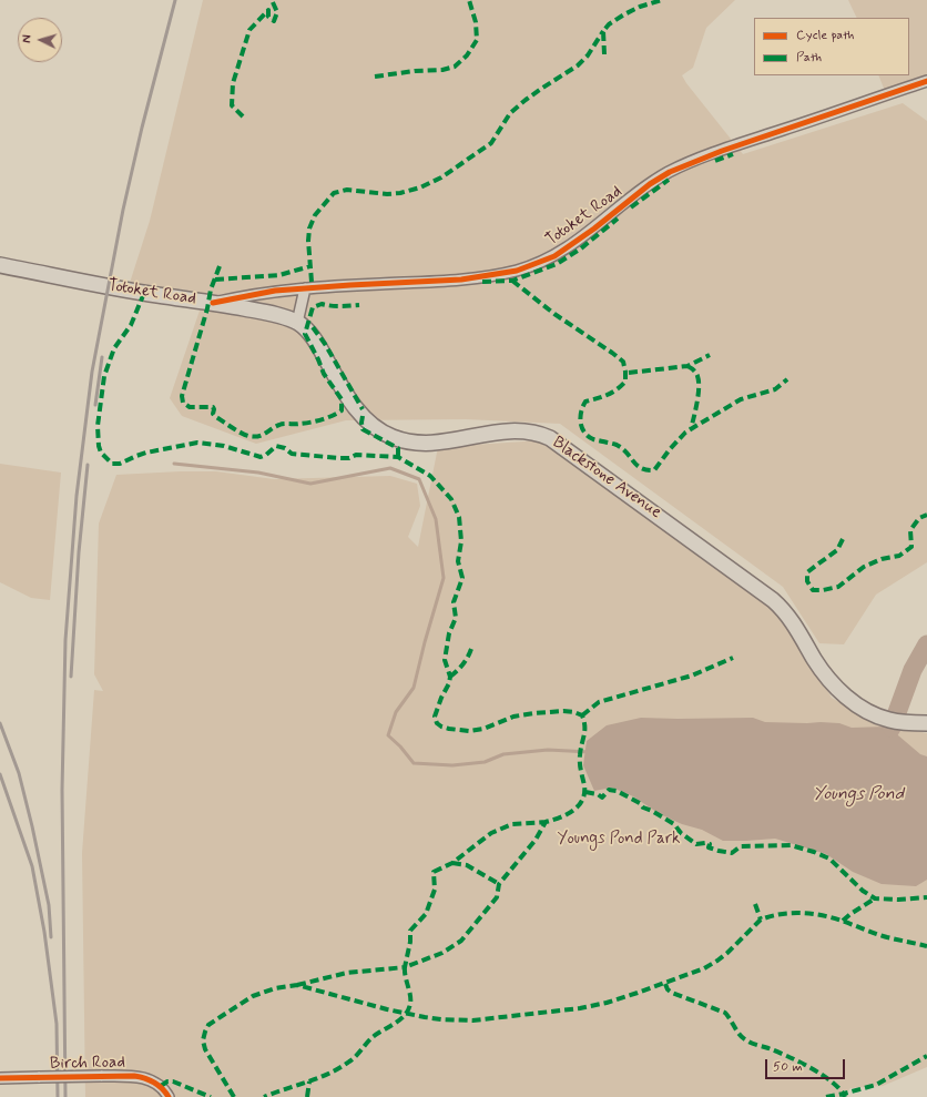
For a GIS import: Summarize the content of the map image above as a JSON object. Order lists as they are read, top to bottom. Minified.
{"streets":{"main road":["Totoket Road","Blackstone Avenue"],"street":["Birch Road"]},"crossings":[["Totoket Road","Blackstone Avenue"]],"water":["Youngs Pond"],"parks":["Youngs Pond Park"],"legend":["Cycle path","Path"],"scale_bar":"50 m","north":"left"}
